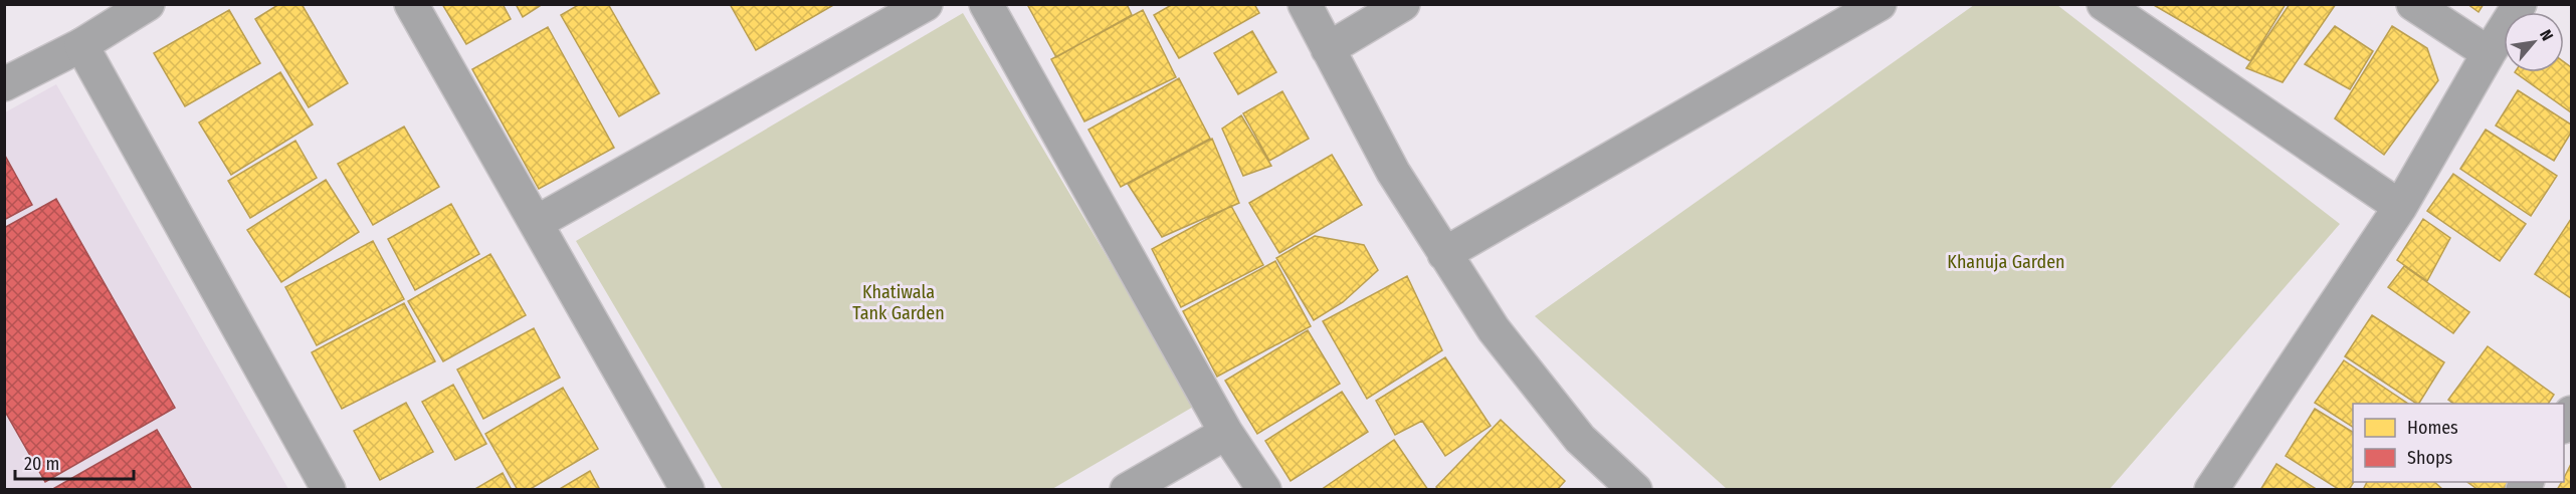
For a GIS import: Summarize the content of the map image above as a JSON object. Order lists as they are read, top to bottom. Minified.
{"parks":["Khanuja Garden","Khatiwala Tank Garden"],"legend":["Homes","Shops"],"scale_bar":"20 m","north":"top right"}
